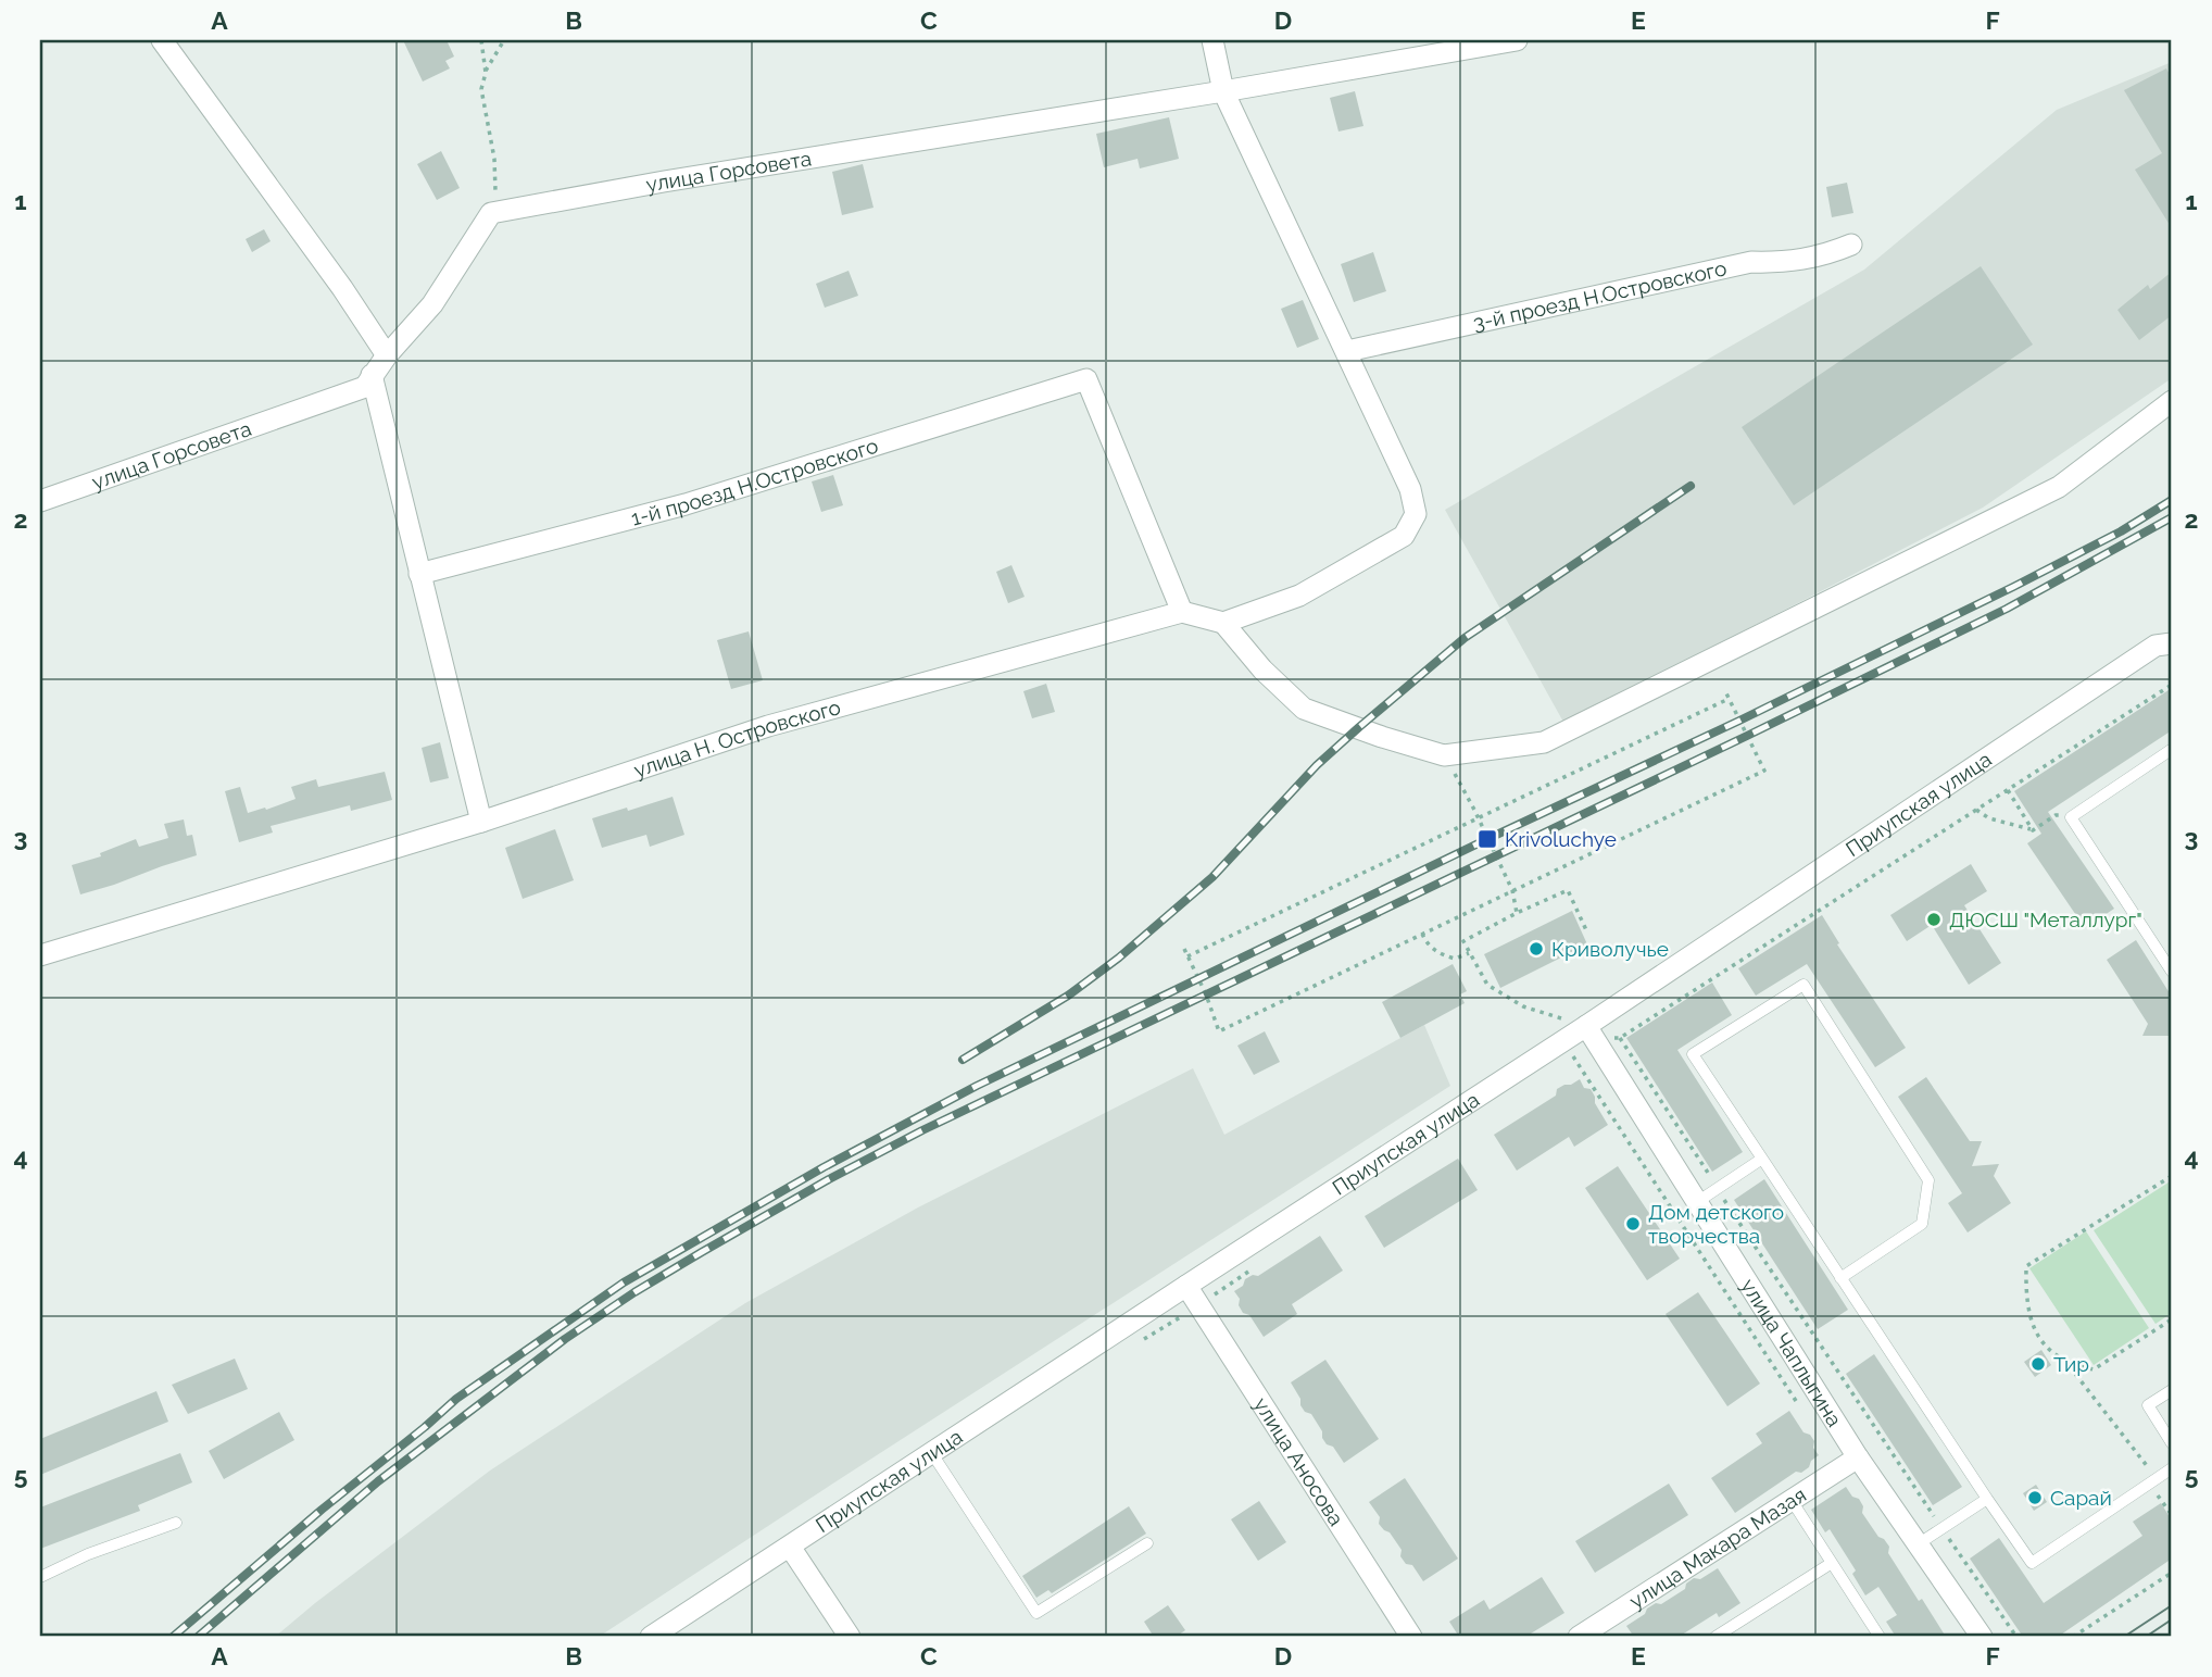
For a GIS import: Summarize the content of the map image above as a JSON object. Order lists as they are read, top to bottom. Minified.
{"streets":{"street":["улица Горсовета","3-й проезд Н.Островского","1-й проезд Н.Островского","улица Н. Островского","Приупская улица","улица Чаплыгина","улица Аносова","улица Макара Мазая"]},"crossings":[["1-й проезд Н.Островского","улица Н. Островского"],["Приупская улица","улица Чаплыгина"],["Приупская улица","улица Аносова"],["улица Чаплыгина","улица Макара Мазая"]],"places":{"transit":["Krivoluchye"],"other":["ДЮСШ \"Металлург\"","Криволучье","Дом детского творчества","Тир","Сарай"]},"grid":{"columns":["A","B","C","D","E","F"],"rows":["1","2","3","4","5"]}}
